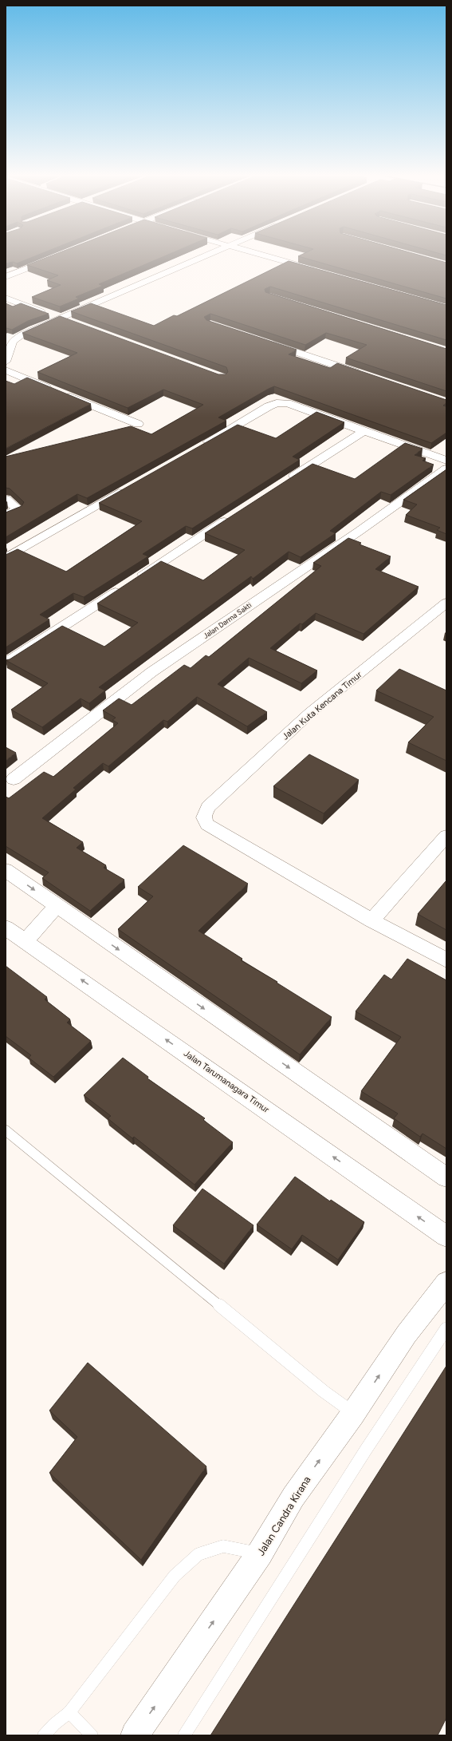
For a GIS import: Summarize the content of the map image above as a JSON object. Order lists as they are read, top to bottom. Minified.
{"streets":{"street":["Jalan Darma Sakti","Jalan Kuta Kencana Timur","Jalan Tarumanagara Timur","Jalan Candra Kirana"]},"one_way":["Jalan Candra Kirana"]}
